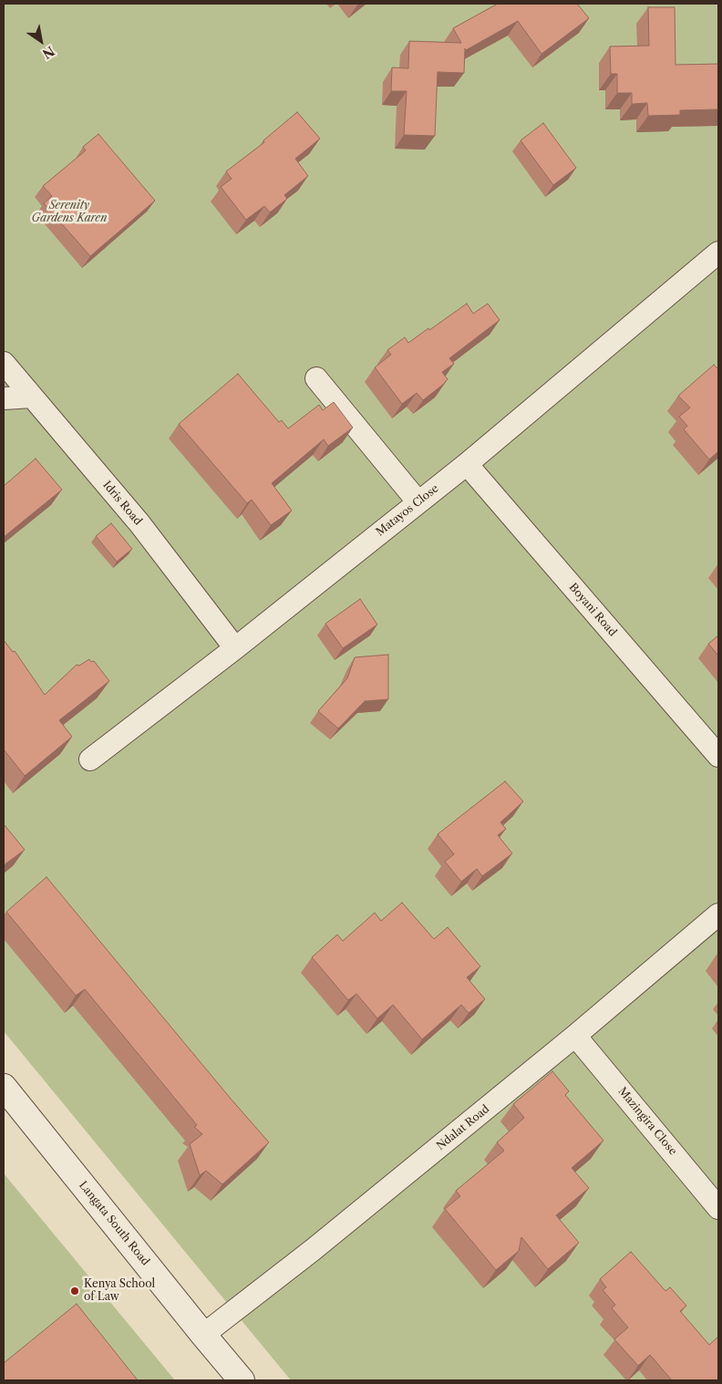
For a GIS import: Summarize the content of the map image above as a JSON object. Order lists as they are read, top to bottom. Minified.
{"streets":{"street":["Idris Road","Matayos Close","Boyani Road","Mazingira Close","Ndalat Road","Langata South Road"]},"crossings":[["Idris Road","Matayos Close"],["Matayos Close","Boyani Road"],["Mazingira Close","Ndalat Road"],["Ndalat Road","Langata South Road"]],"parks":["Serenity Gardens Karen"],"places":["Kenya School of Law"],"north":"bottom right"}
